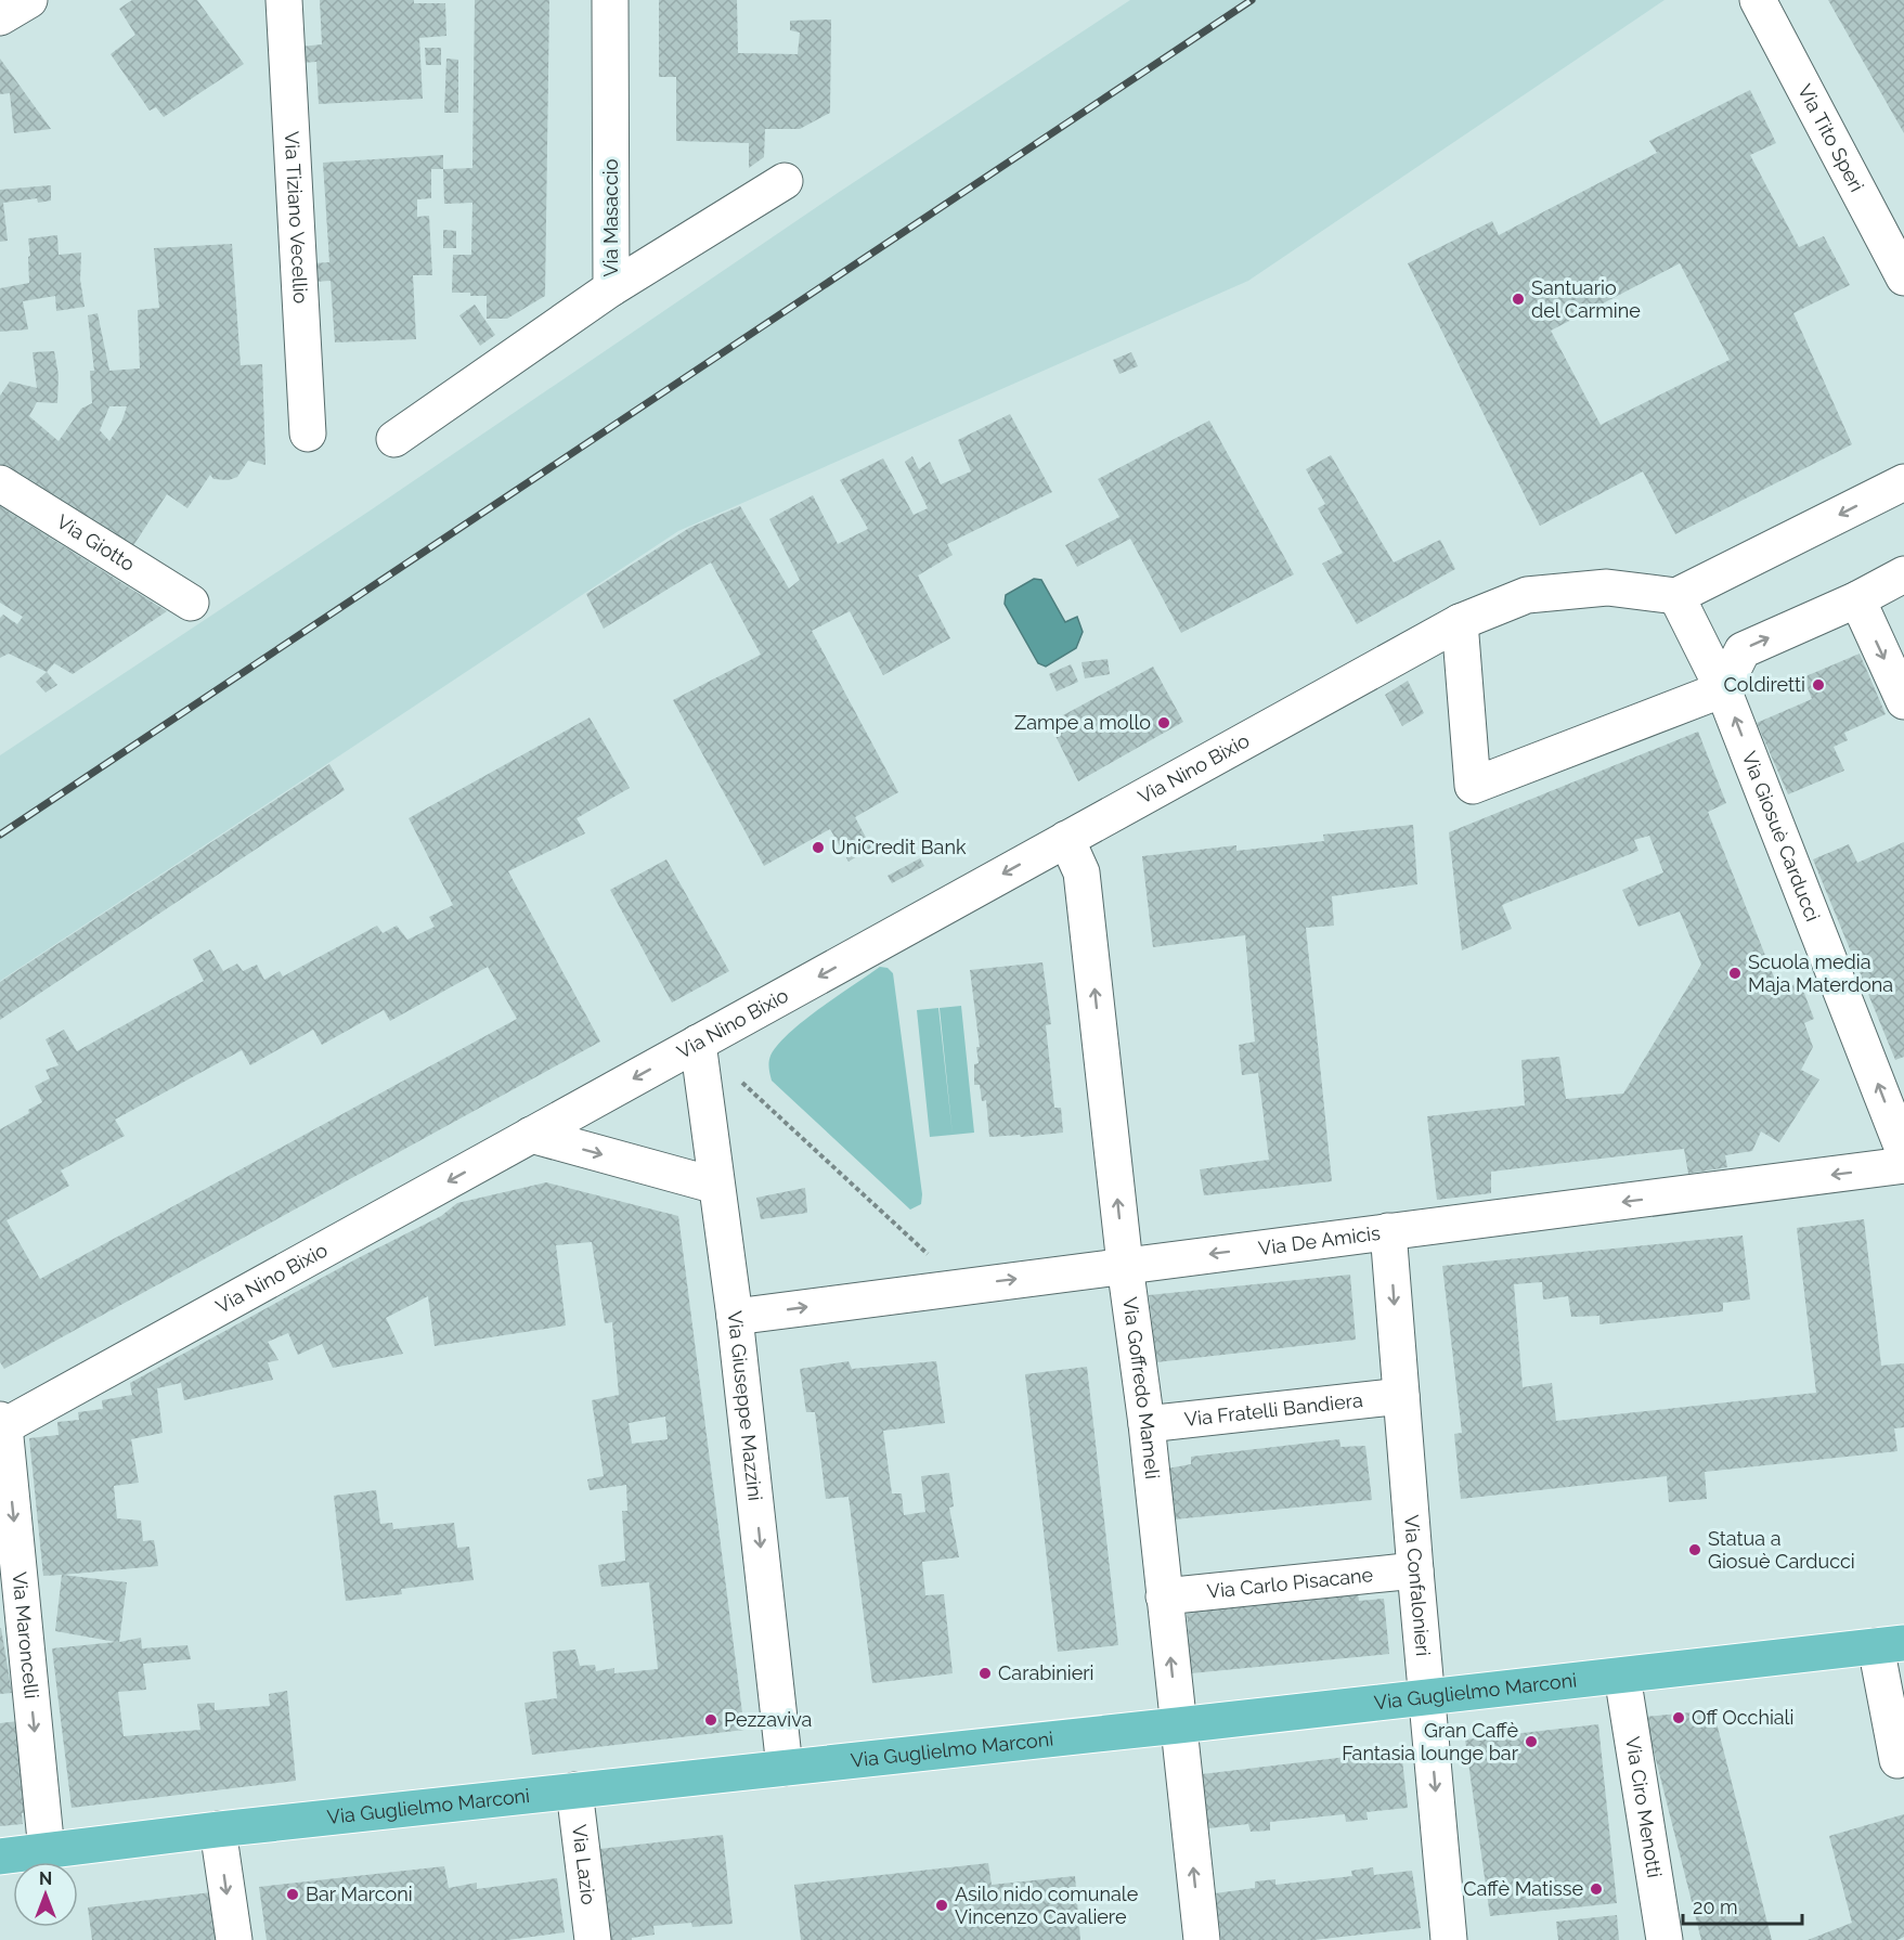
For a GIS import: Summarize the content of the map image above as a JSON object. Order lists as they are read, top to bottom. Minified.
{"streets":{"main road":["Via Guglielmo Marconi"],"street":["Via Tito Speri","Via Tiziano Vecellio","Via Masaccio","Via Giotto","Via Nino Bixio","Via Giosuè Carducci","Via De Amicis","Via Goffredo Mameli","Via Giuseppe Mazzini","Via Fratelli Bandiera","Via Carlo Pisacane","Via Confalonieri","Via Maroncelli","Via Ciro Menotti","Via Lazio"]},"crossings":[["Via Nino Bixio","Via Giosuè Carducci"],["Via Nino Bixio","Via Goffredo Mameli"],["Via Nino Bixio","Via Giuseppe Mazzini"],["Via Nino Bixio","Via Maroncelli"],["Via De Amicis","Via Goffredo Mameli"],["Via De Amicis","Via Giuseppe Mazzini"],["Via De Amicis","Via Confalonieri"],["Via Goffredo Mameli","Via Fratelli Bandiera"],["Via Goffredo Mameli","Via Carlo Pisacane"],["Via Goffredo Mameli","Via Guglielmo Marconi"],["Via Giuseppe Mazzini","Via Guglielmo Marconi"],["Via Fratelli Bandiera","Via Confalonieri"],["Via Carlo Pisacane","Via Confalonieri"],["Via Confalonieri","Via Guglielmo Marconi"],["Via Maroncelli","Via Guglielmo Marconi"],["Via Guglielmo Marconi","Via Ciro Menotti"],["Via Guglielmo Marconi","Via Lazio"]],"one_way":["Via Nino Bixio","Via Giosuè Carducci","Via Goffredo Mameli","Via Giuseppe Mazzini","Via Confalonieri","Via Maroncelli"],"places":["Santuario del Carmine","Coldiretti","Zampe a mollo","UniCredit Bank","Scuola media Maja Materdona","Statua a Giosuè Carducci","Carabinieri","Off Occhiali","Pezzaviva","Gran Caffè Fantasia lounge bar","Caffè Matisse","Bar Marconi","Asilo nido comunale Vincenzo Cavaliere"],"scale_bar":"20 m","north":"top"}
